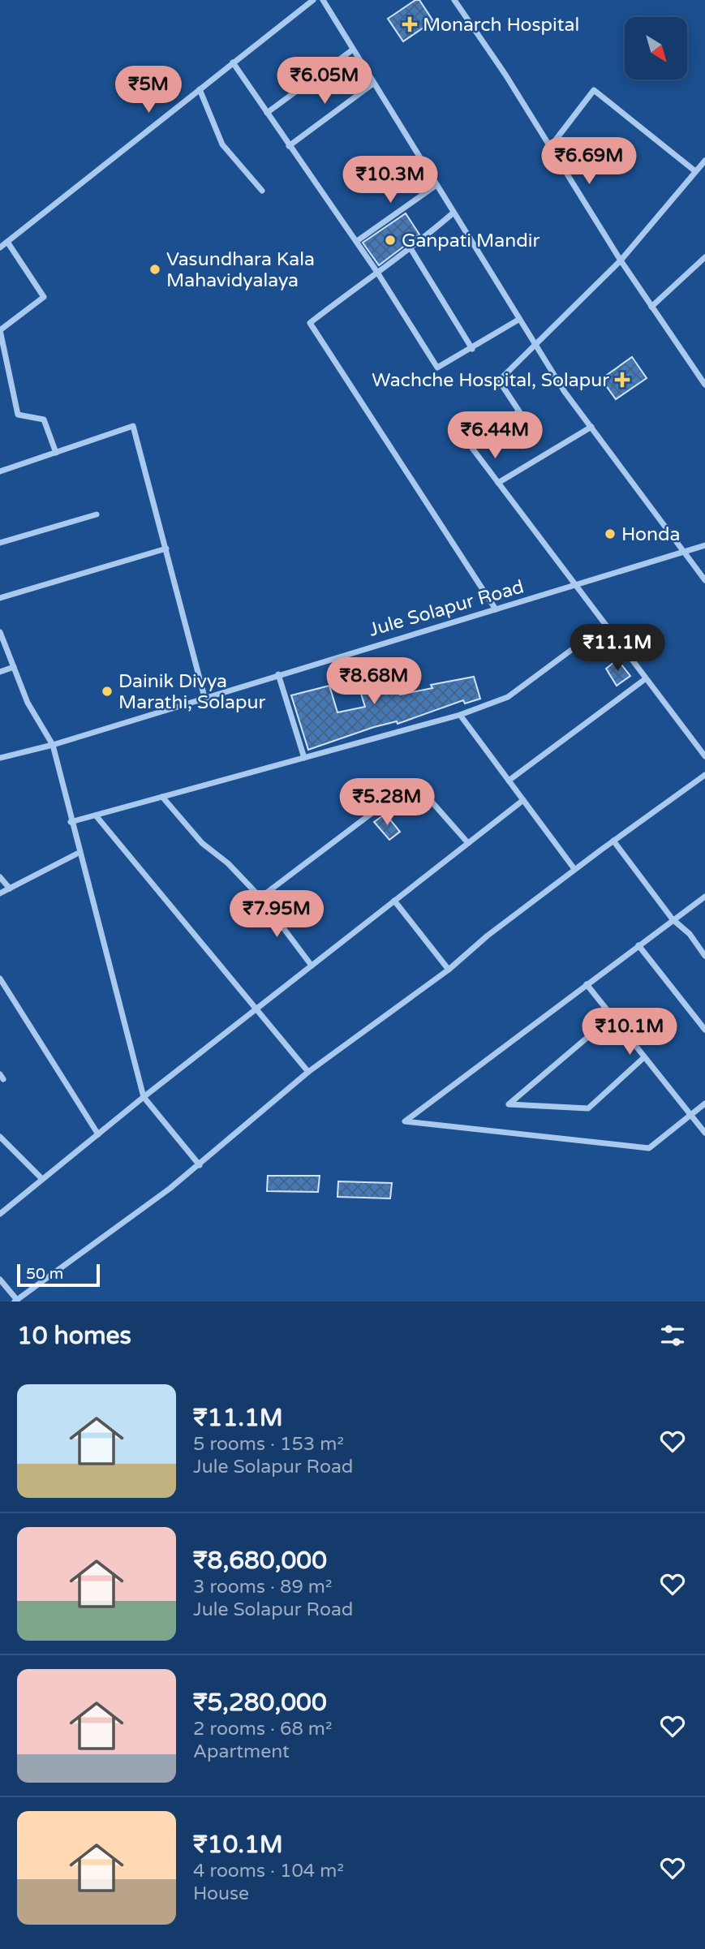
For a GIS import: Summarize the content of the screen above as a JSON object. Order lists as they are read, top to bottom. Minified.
{"streets":{"street":["Jule Solapur Road"]},"places":{"health":["Monarch Hospital","Wachche Hospital, Solapur"],"other":["Ganpati Mandir","Vasundhara Kala Mahavidyalaya","Honda","Dainik Divya Marathi, Solapur"]},"scale_bar":"50 m","north":"bottom right","page":{"price":["₹6.05M","₹5M","₹6.69M","₹10.3M","₹6.44M","₹11.1M","₹8.68M","₹5.28M","₹7.95M","₹10.1M"],"scale":"50 m","heading":"10 homes","list":[{"name":"₹11.1M","note":"5 rooms · 153 m² · Jule Solapur Road"},{"name":"₹8,680,000","note":"3 rooms · 89 m² · Jule Solapur Road"},{"name":"₹5,280,000","note":"2 rooms · 68 m² · Apartment"},{"name":"₹10.1M","note":"4 rooms · 104 m² · House"}]}}
